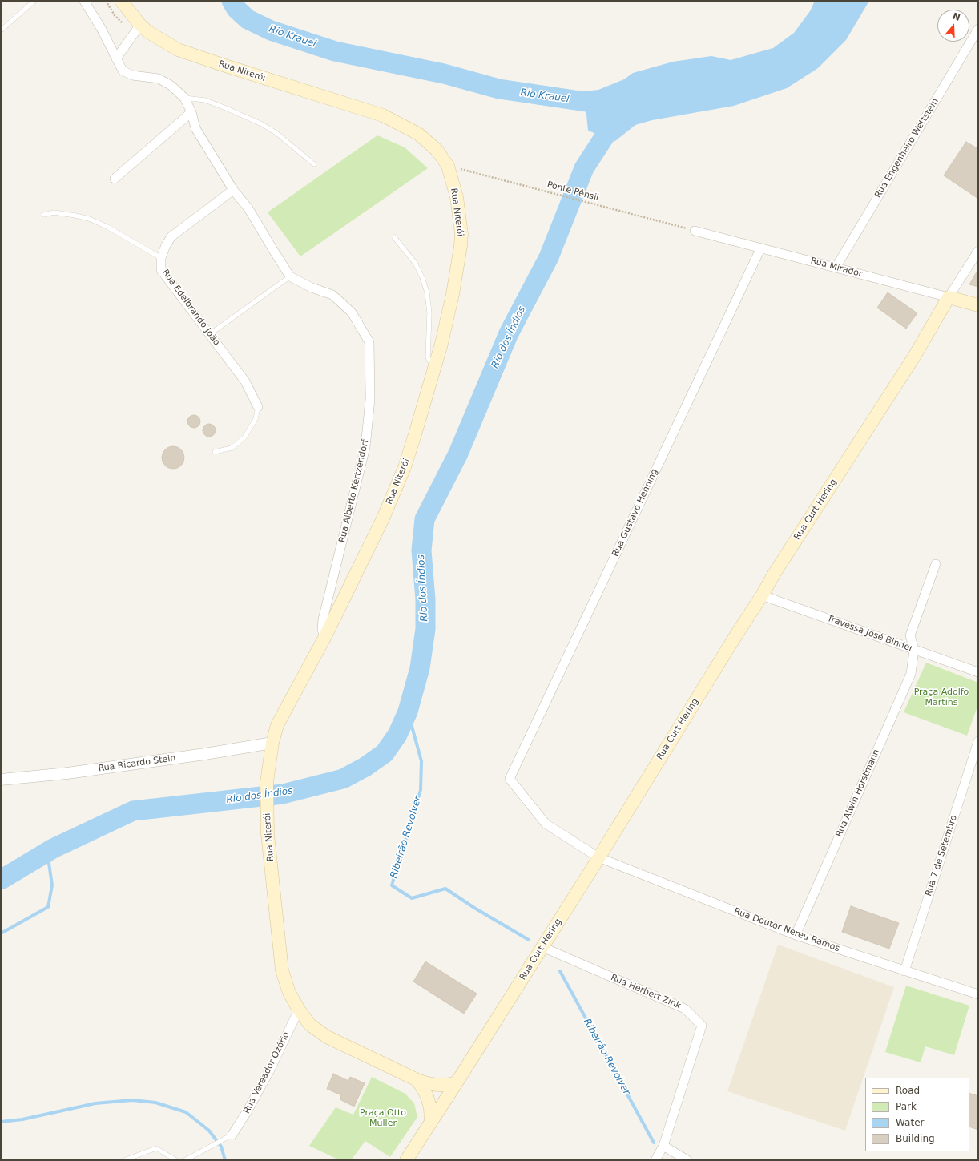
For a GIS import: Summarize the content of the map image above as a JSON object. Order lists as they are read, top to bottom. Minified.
{"streets":{"main road":["Rua Niterói","Rua Mirador","Rua Curt Hering"],"street":["Rua Engenheiro Wettstein","Rua Edelbrando João","Rua Alberto Kertzendorf","Rua Gustavo Henning","Travessa José Binder","Rua Ricardo Stein","Rua Alwin Horstmann","Rua 7 de Setembro","Rua Doutor Nereu Ramos","Rua Herbert Zink","Rua Vereador Ozório"],"path":["Ponte Pênsil"]},"crossings":[["Rua Niterói","Ponte Pênsil"],["Rua Niterói","Rua Alberto Kertzendorf"],["Rua Niterói","Rua Curt Hering"],["Rua Niterói","Rua Ricardo Stein"],["Rua Niterói","Rua Vereador Ozório"],["Rua Engenheiro Wettstein","Rua Mirador"],["Ponte Pênsil","Rua Mirador"],["Rua Mirador","Rua Curt Hering"],["Rua Mirador","Rua Gustavo Henning"],["Rua Curt Hering","Travessa José Binder"],["Rua Curt Hering","Rua Doutor Nereu Ramos"],["Rua Curt Hering","Rua Herbert Zink"],["Rua Gustavo Henning","Rua Doutor Nereu Ramos"],["Travessa José Binder","Rua Alwin Horstmann"],["Rua Alwin Horstmann","Rua Doutor Nereu Ramos"],["Rua 7 de Setembro","Rua Doutor Nereu Ramos"]],"water":["Rio Krauel","Rio dos Índios","Ribeirão Revolver"],"parks":["Praça Adolfo Martins","Praça Otto Muller"],"legend":["Road","Park","Water","Building"],"north":"top"}
